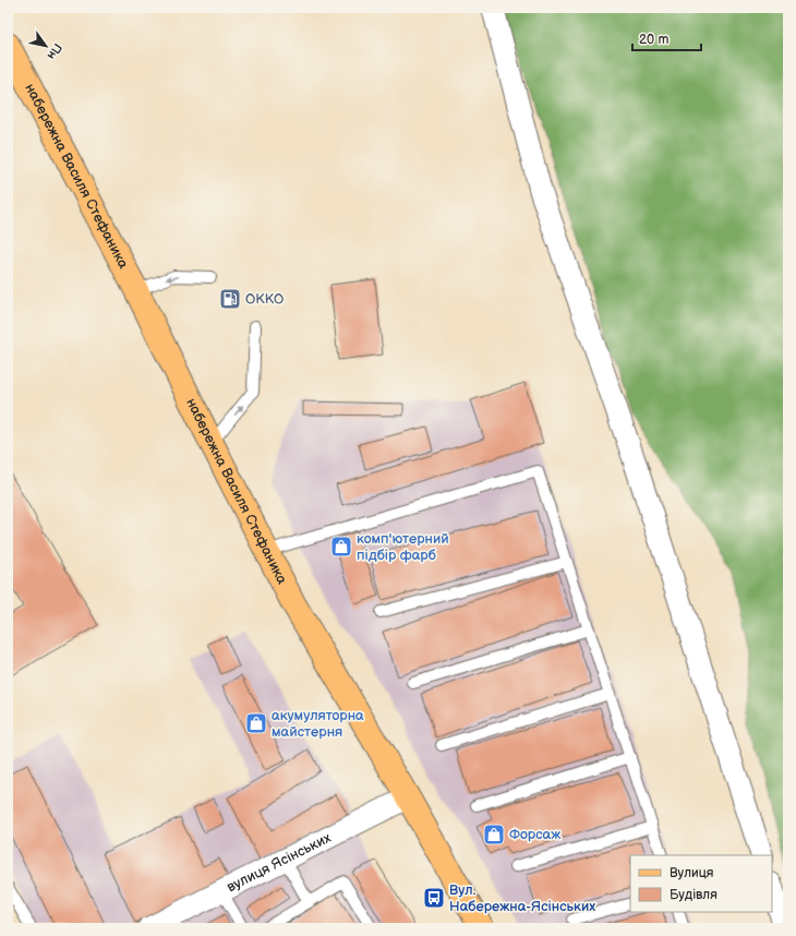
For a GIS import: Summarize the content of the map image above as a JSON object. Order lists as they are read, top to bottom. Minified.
{"streets":{"main road":["набережна Василя Стефаника"],"street":["вулиця Ясінських"]},"crossings":[["набережна Василя Стефаника","вулиця Ясінських"]],"places":{"fuel station":["ОККО"],"shop":["комп'ютерний підбір фарб","акумуляторна майстерня","Форсаж"],"bus stop":["Вул. Набережна-Ясінських"]},"legend":["Вулиця","Будівля"],"scale_bar":"20 m","north":"bottom right"}
